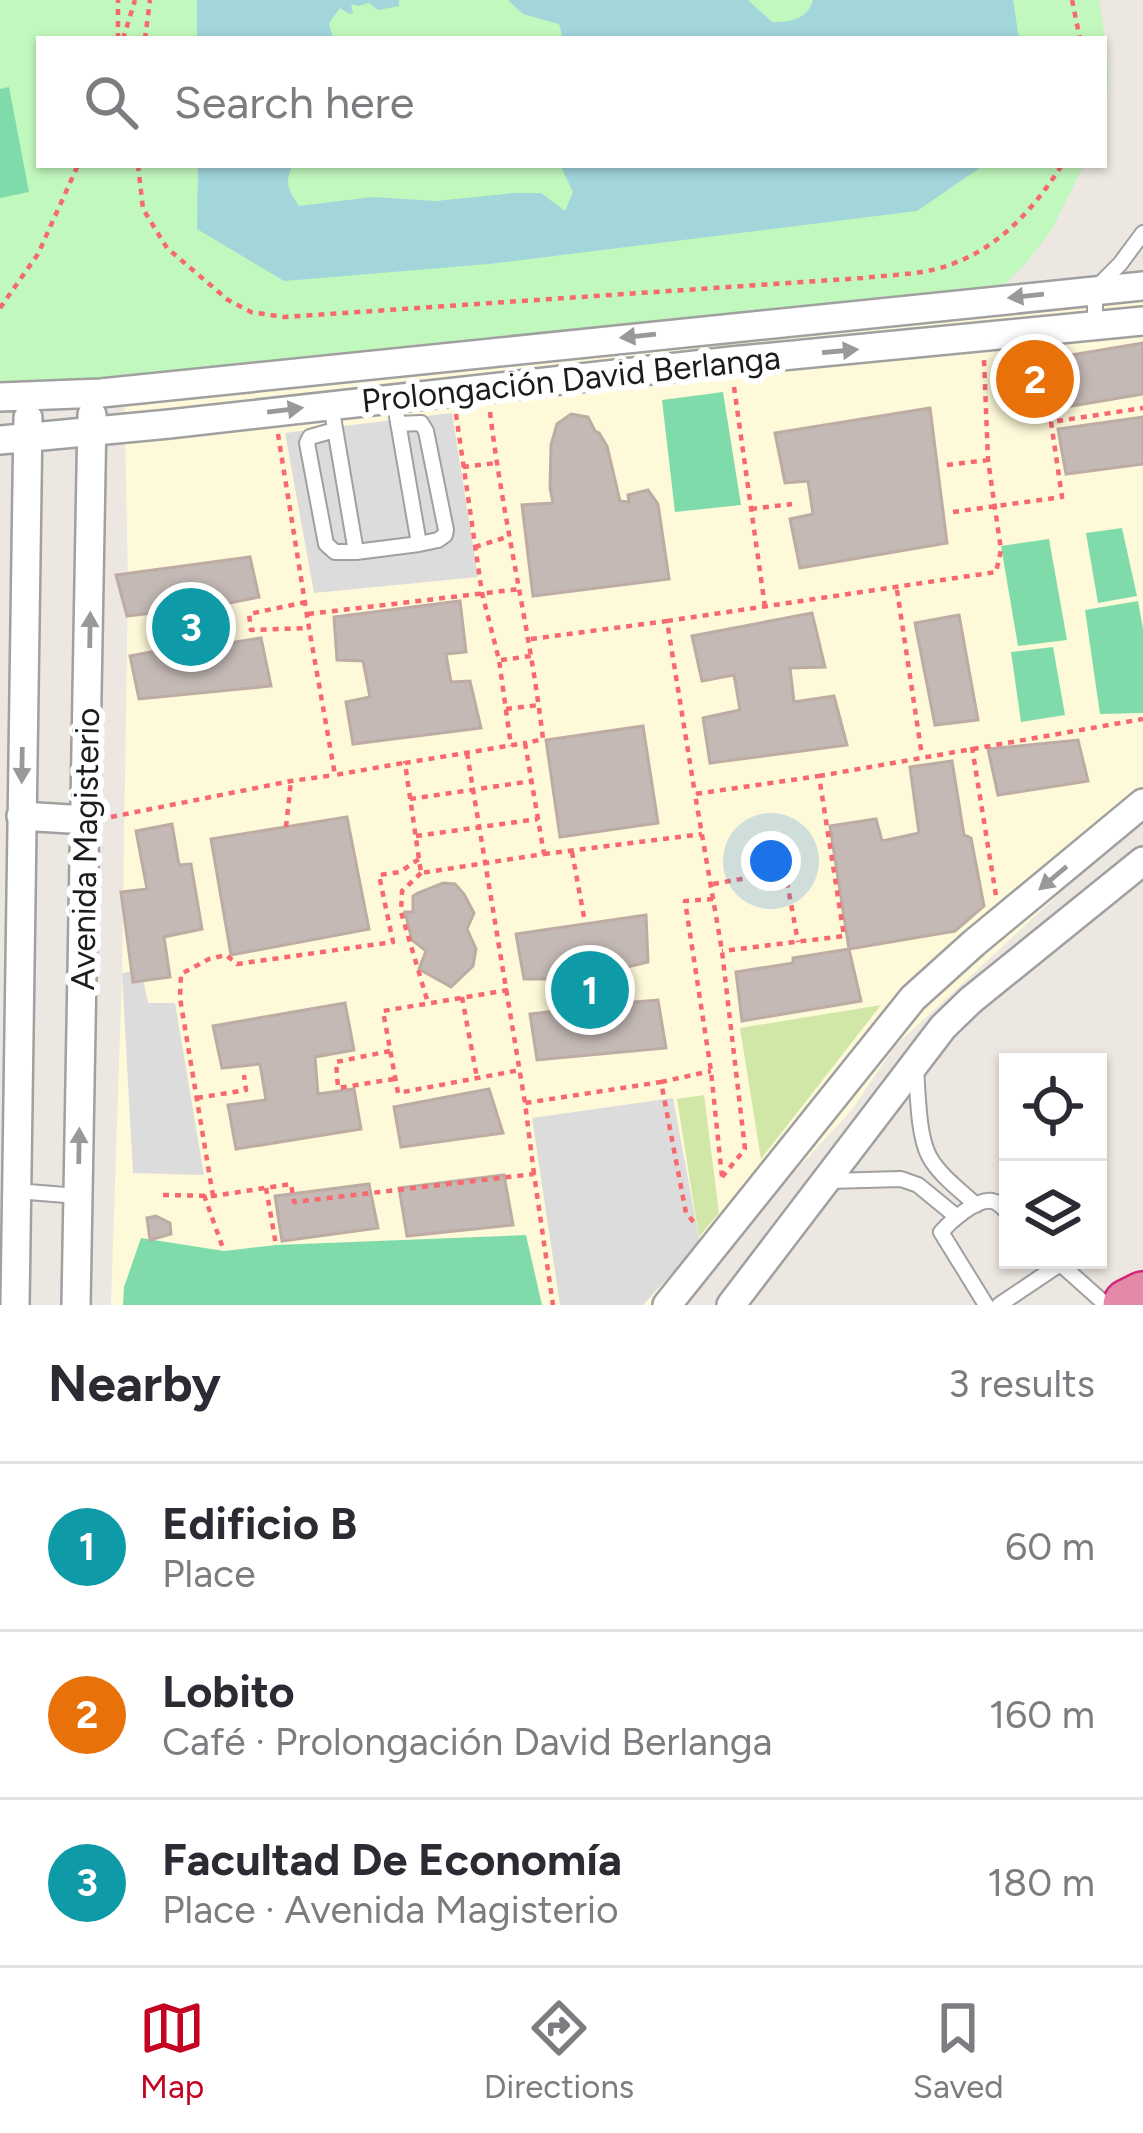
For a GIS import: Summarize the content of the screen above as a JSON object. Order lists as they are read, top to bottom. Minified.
{"streets":{"street":["Prolongación David Berlanga","Avenida Magisterio"]},"crossings":[["Prolongación David Berlanga","Avenida Magisterio"]],"page":{"search":"Search here","pins":["2","3","1"],"heading":["Nearby","3 results"],"list":[{"mark":"1","name":"Edificio B","note":"Place","value":"60 m"},{"mark":"2","name":"Lobito","note":"Café · Prolongación David Berlanga","value":"160 m"},{"mark":"3","name":"Facultad De Economía","note":"Place · Avenida Magisterio","value":"180 m"}],"nav":["Map","Directions","Saved"]}}
